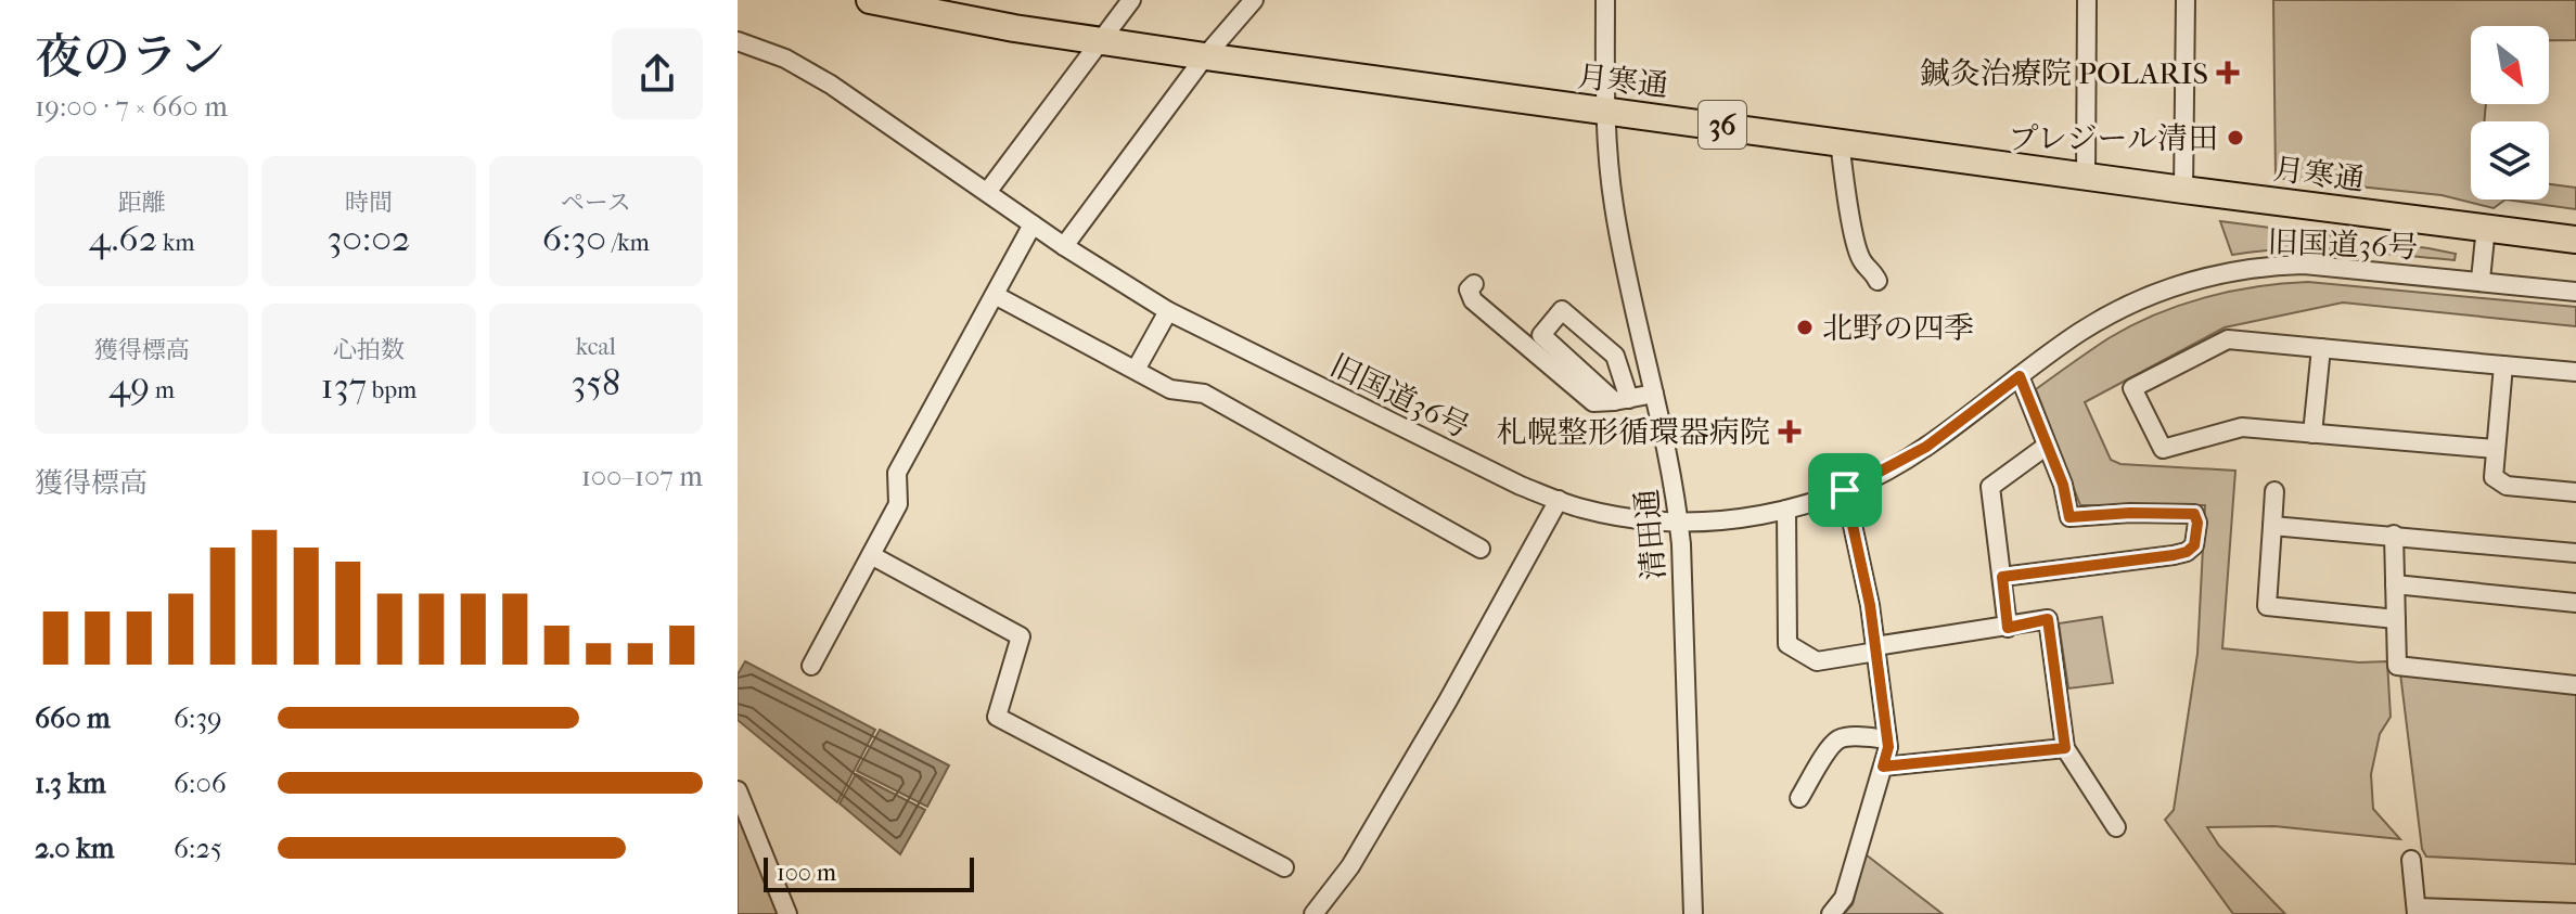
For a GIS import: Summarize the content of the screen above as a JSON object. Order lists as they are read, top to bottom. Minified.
{"streets":{"highway":["月寒通","36"],"street":["旧国道36号","清田通"]},"crossings":[["月寒通","清田通"],["旧国道36号","清田通"]],"places":{"health":["鍼灸治療院 POLARIS","札幌整形循環器病院"],"other":["プレジール清田","北野の四季"]},"scale_bar":"100 m","north":"bottom right","page":{"heading":["夜のラン","19:00 · 7 × 660 m"],"stats":[["距離","4.62 km"],["時間","30:02"],["ペース","6:30 /km"],["獲得標高","49 m"],["心拍数","137 bpm"],["kcal","358"]],"chart":["獲得標高","100–107 m"],"list":[{"name":"660 m","note":"6:39"},{"name":"1.3 km","note":"6:06"},{"name":"2.0 km","note":"6:25"}],"scale":"100 m"}}
